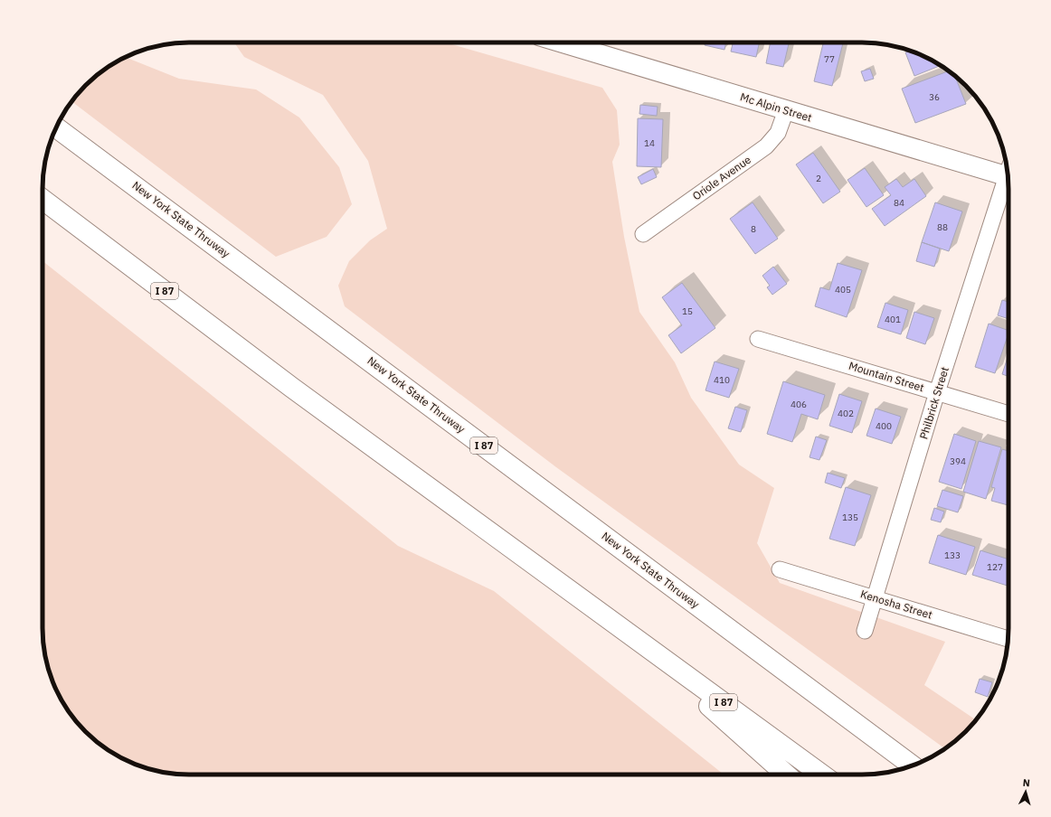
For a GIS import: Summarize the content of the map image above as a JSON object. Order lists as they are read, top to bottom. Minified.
{"streets":{"highway":["New York State Thruway","I 87"],"street":["Mc Alpin Street","Oriole Avenue","Mountain Street","Philbrick Street","Kenosha Street"]},"crossings":[["Mc Alpin Street","Oriole Avenue"],["Mountain Street","Philbrick Street"],["Philbrick Street","Kenosha Street"]],"house_numbers":["77","36","14","2","84","88","8","405","15","401","410","406","402","400","394","135","133","127"],"north":"top"}
